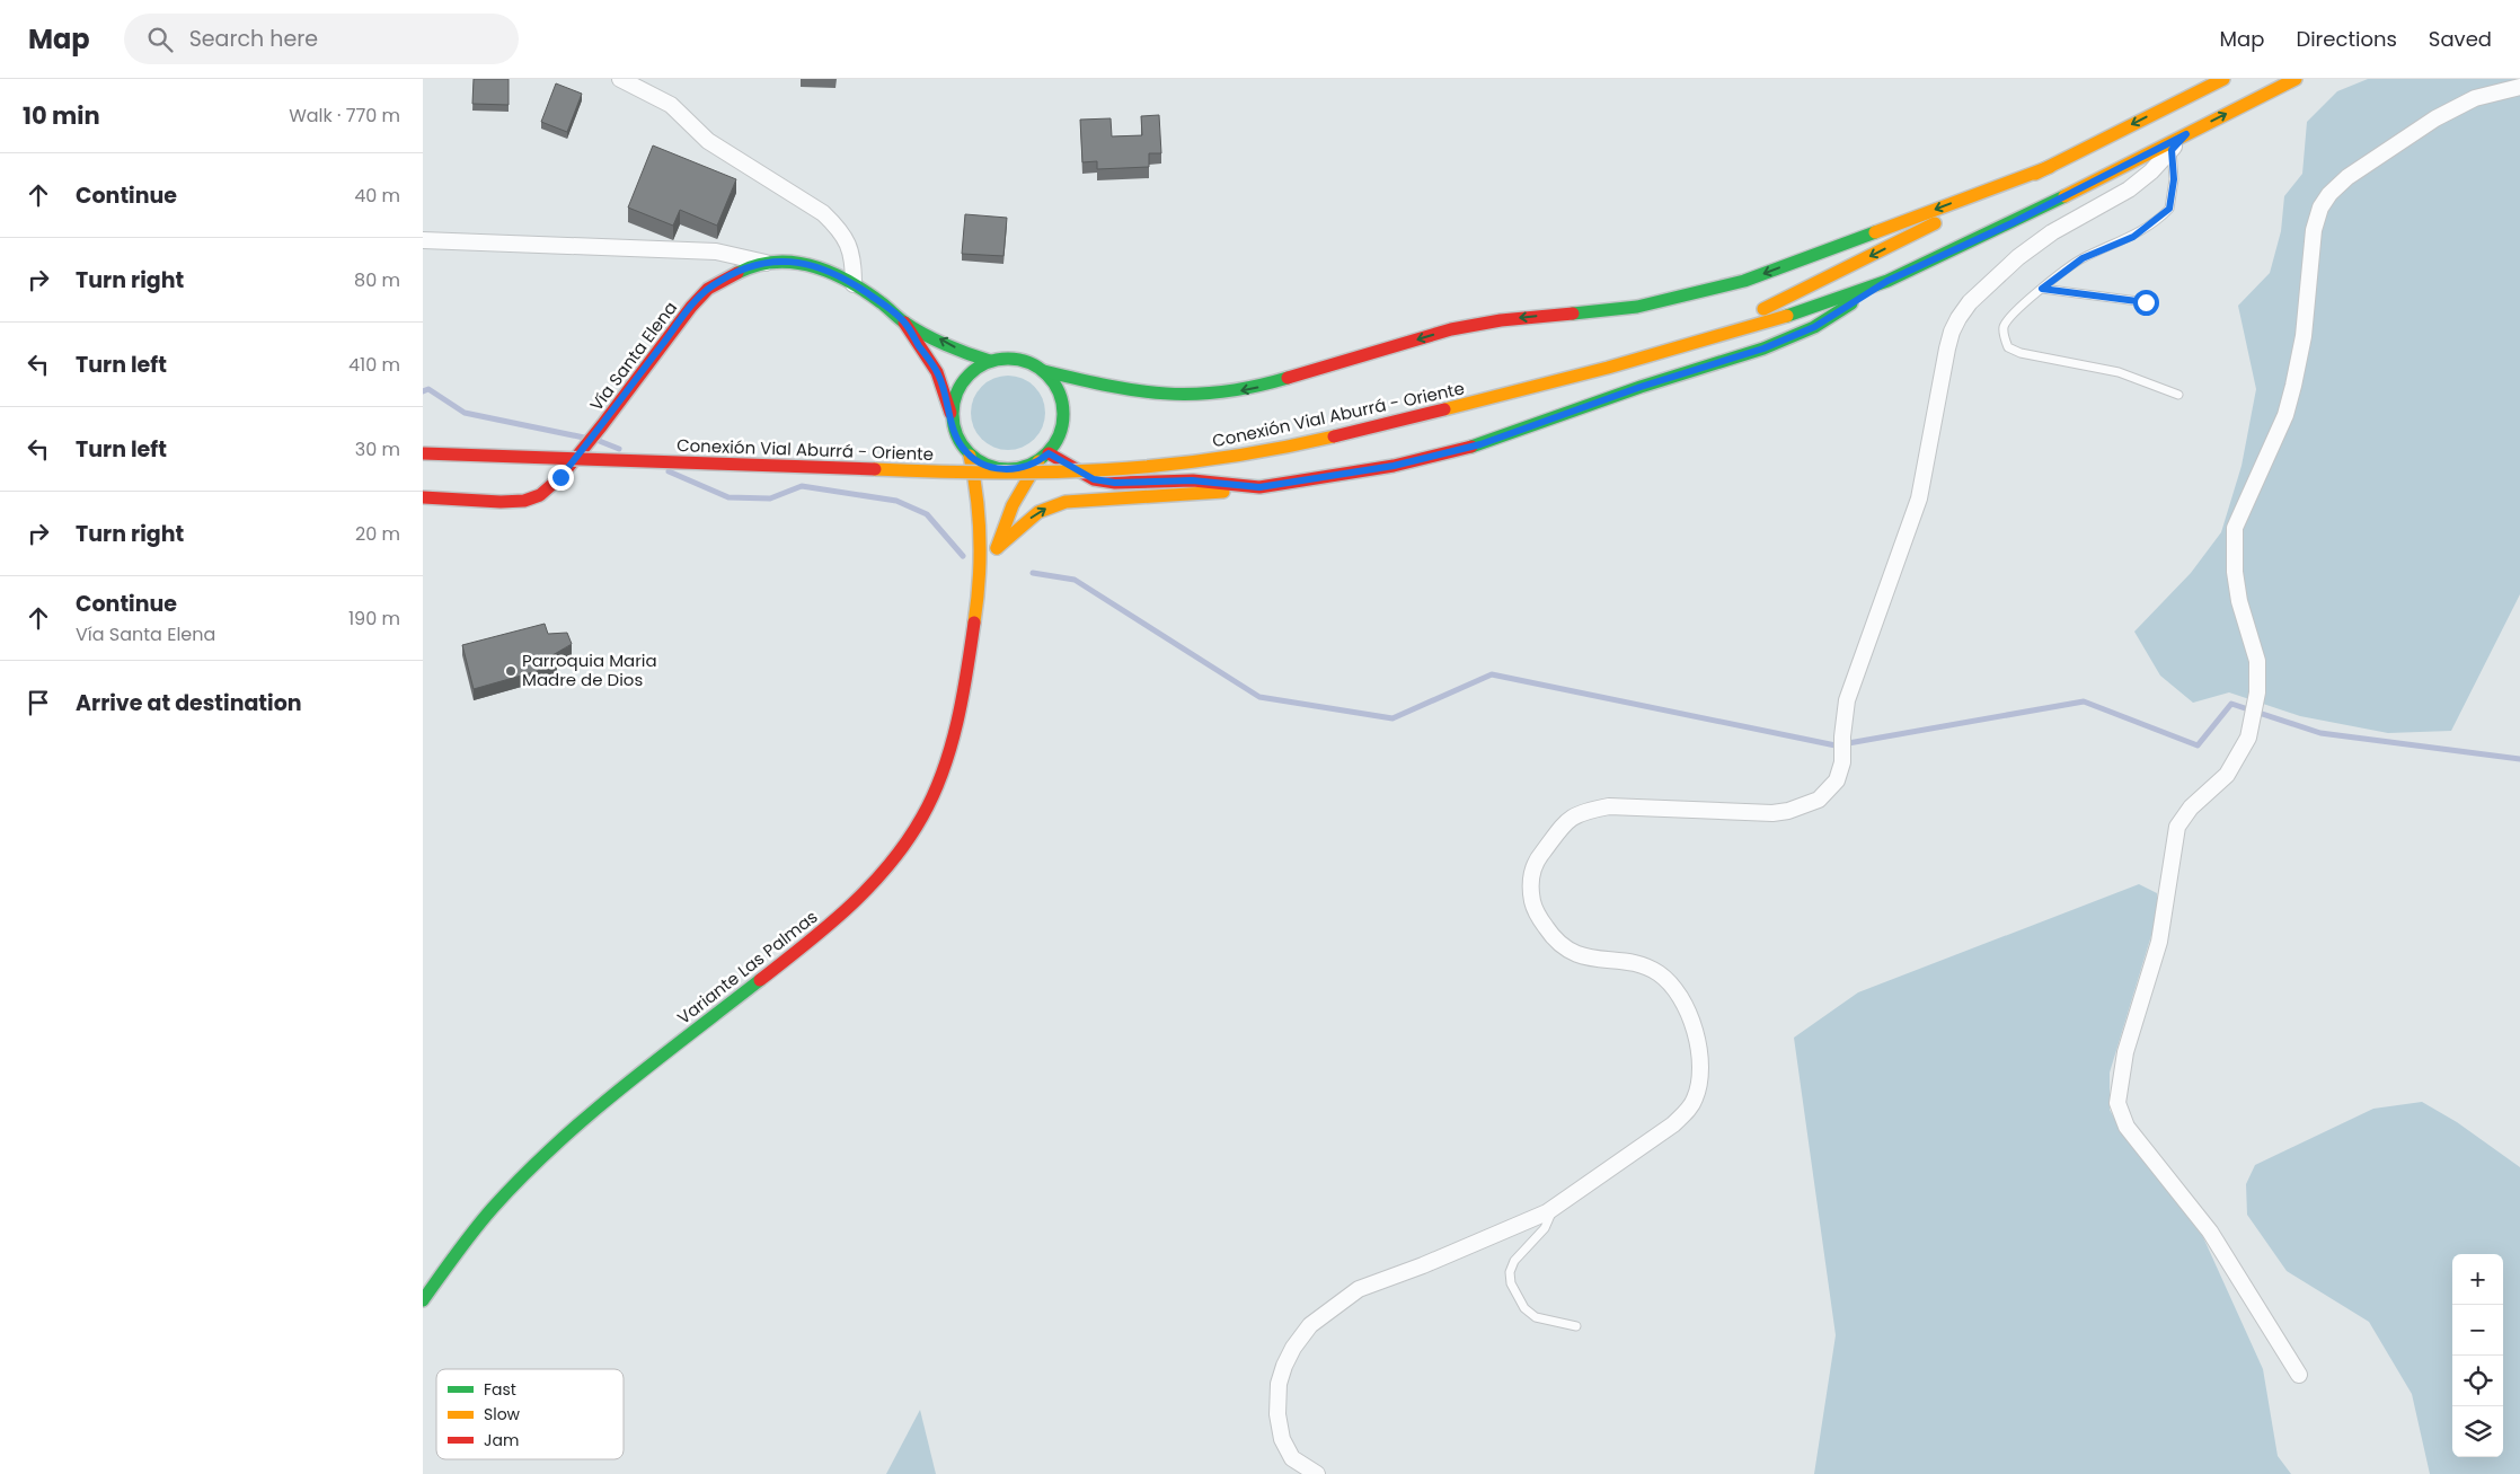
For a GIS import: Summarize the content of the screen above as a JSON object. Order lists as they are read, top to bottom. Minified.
{"streets":{"main road":["Vía Santa Elena","Conexión Vial Aburrá - Oriente","Variante Las Palmas"]},"crossings":[["Vía Santa Elena","Variante Las Palmas"]],"places":["Parroquia Maria Madre de Dios"],"legend":["Fast","Slow","Jam"],"page":{"header":"Map","search":"Search here","nav":["Map","Directions","Saved"],"heading":["10 min","Walk · 770 m"],"list":[["Continue","40 m"],["Turn right","80 m"],["Turn left","410 m"],["Turn left","30 m"],["Turn right","20 m"],["Continue","Vía Santa Elena","190 m"],"Arrive at destination"],"map_buttons":["+","−"]}}
